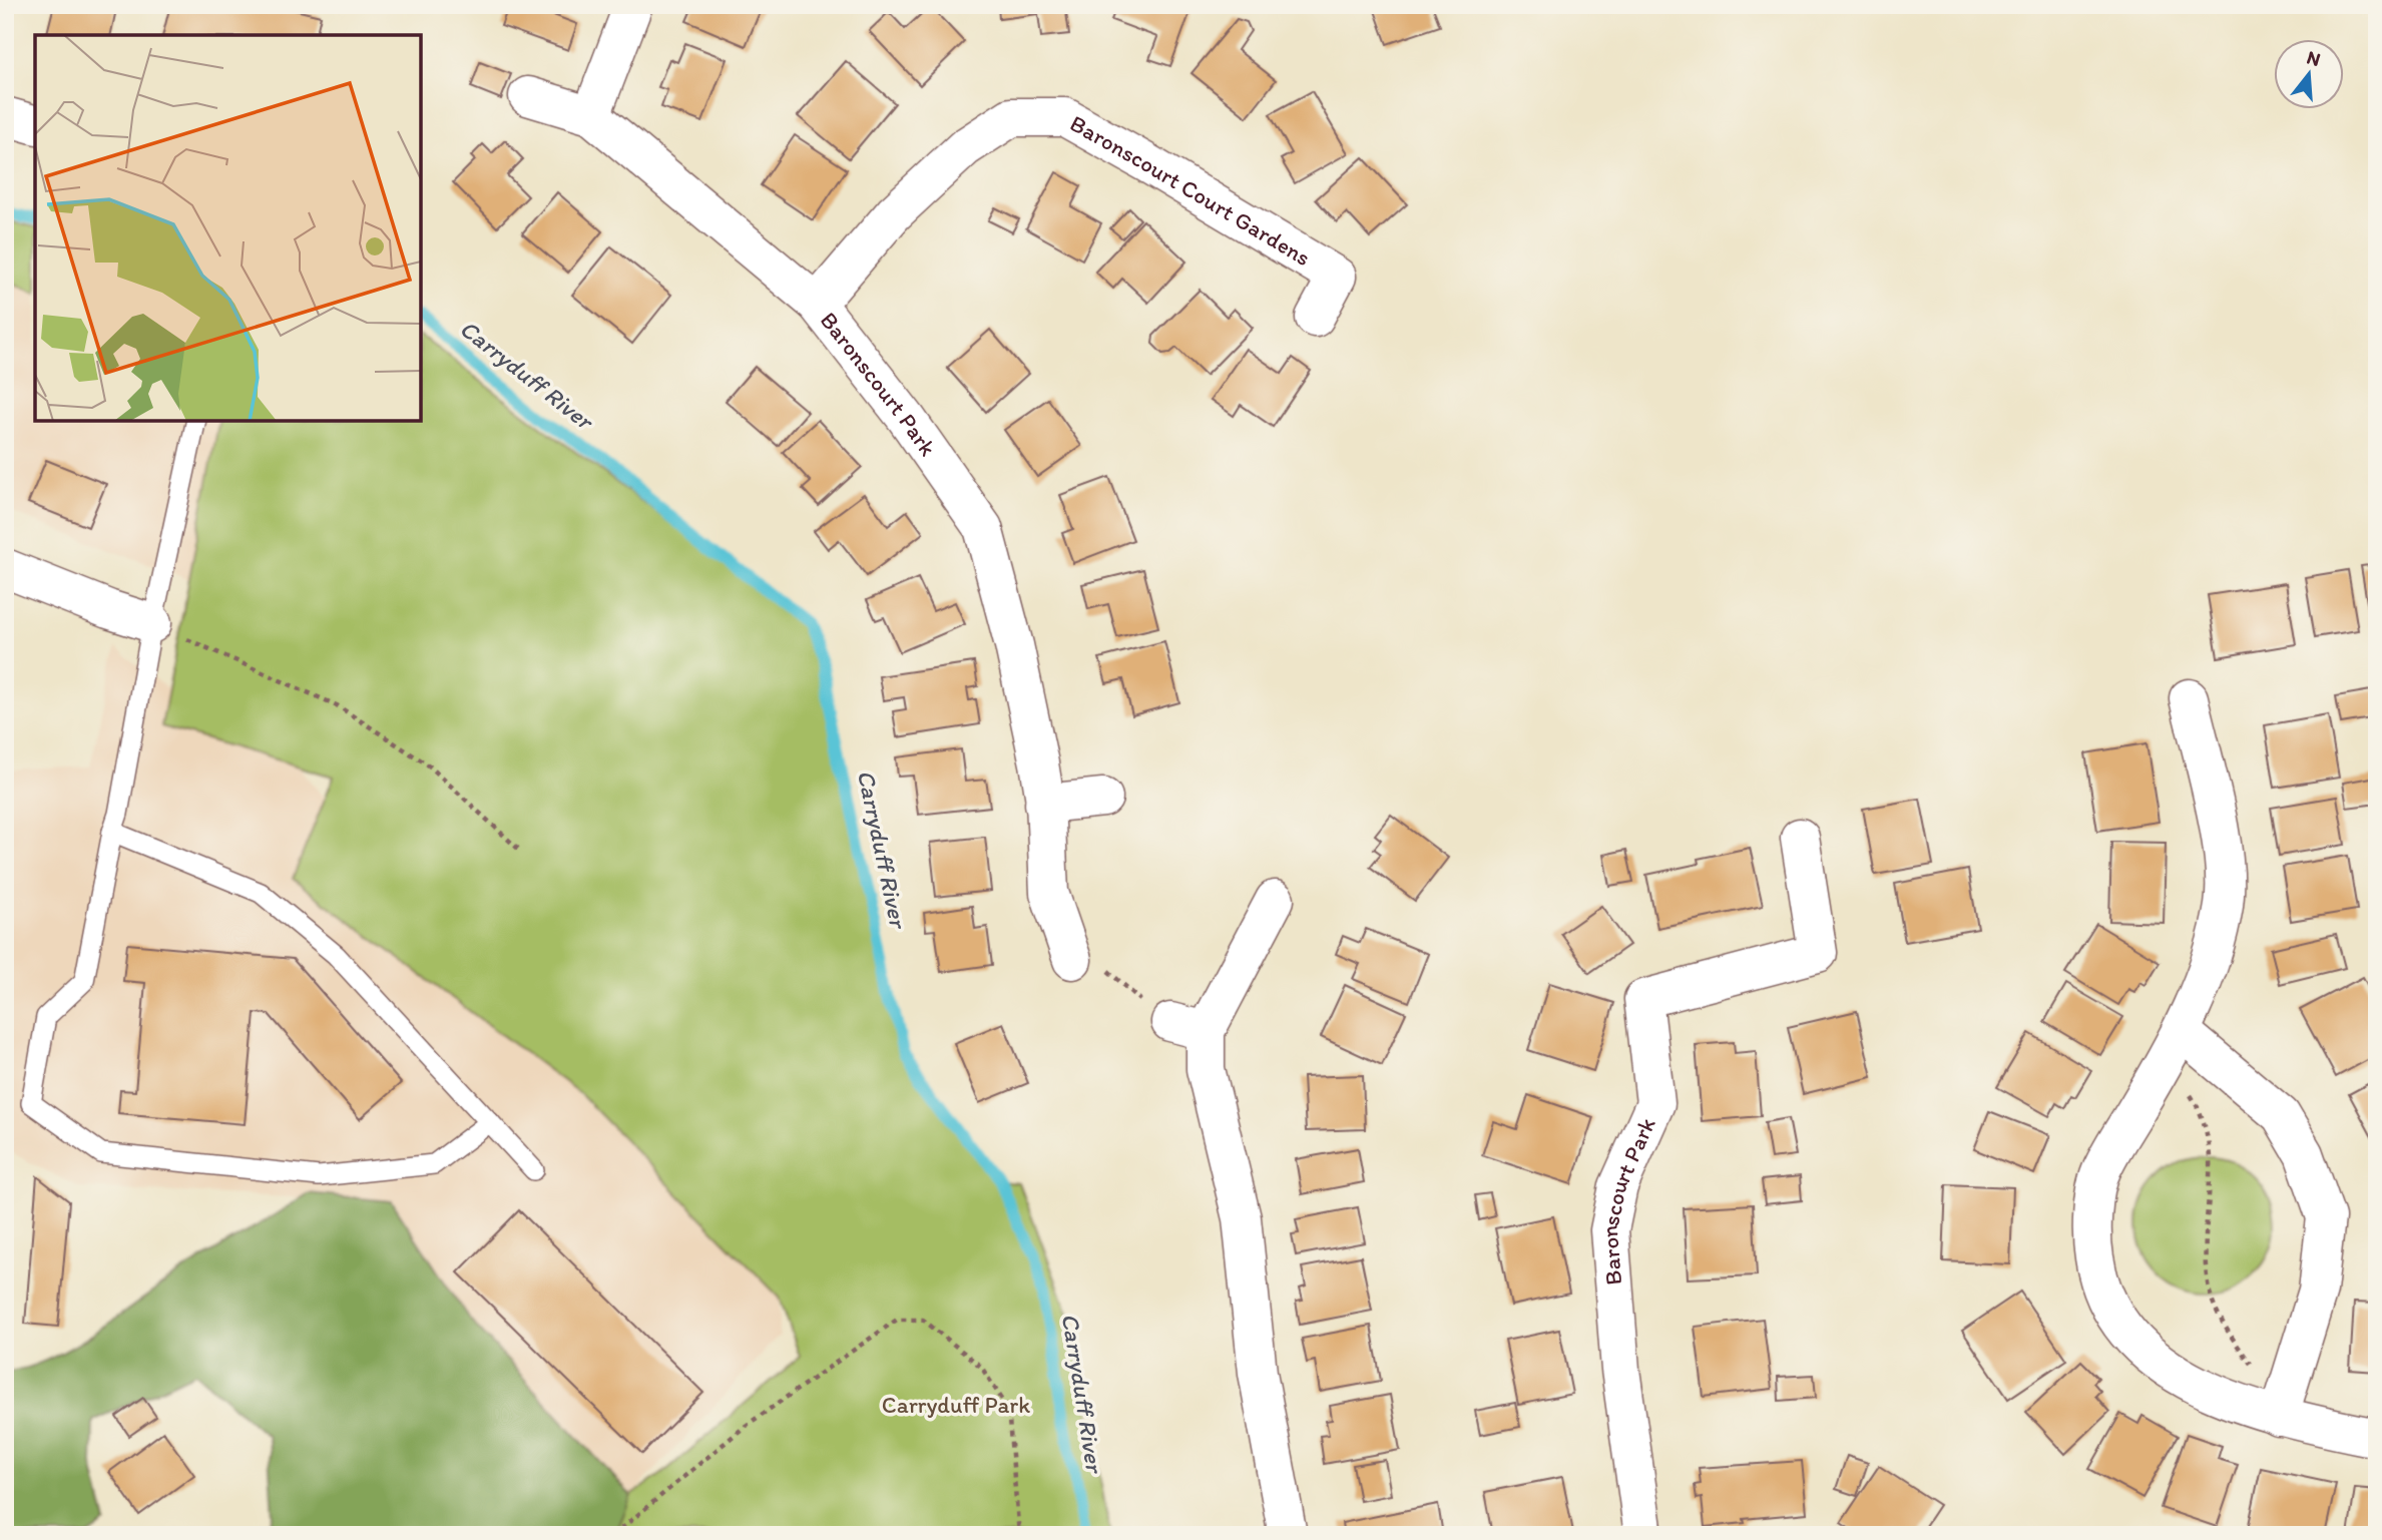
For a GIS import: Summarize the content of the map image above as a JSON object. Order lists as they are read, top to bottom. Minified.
{"streets":{"street":["Baronscourt Court Gardens","Baronscourt Park"]},"crossings":[["Baronscourt Court Gardens","Baronscourt Park"]],"water":["Carryduff River"],"parks":["Carryduff Park"],"north":"top"}
